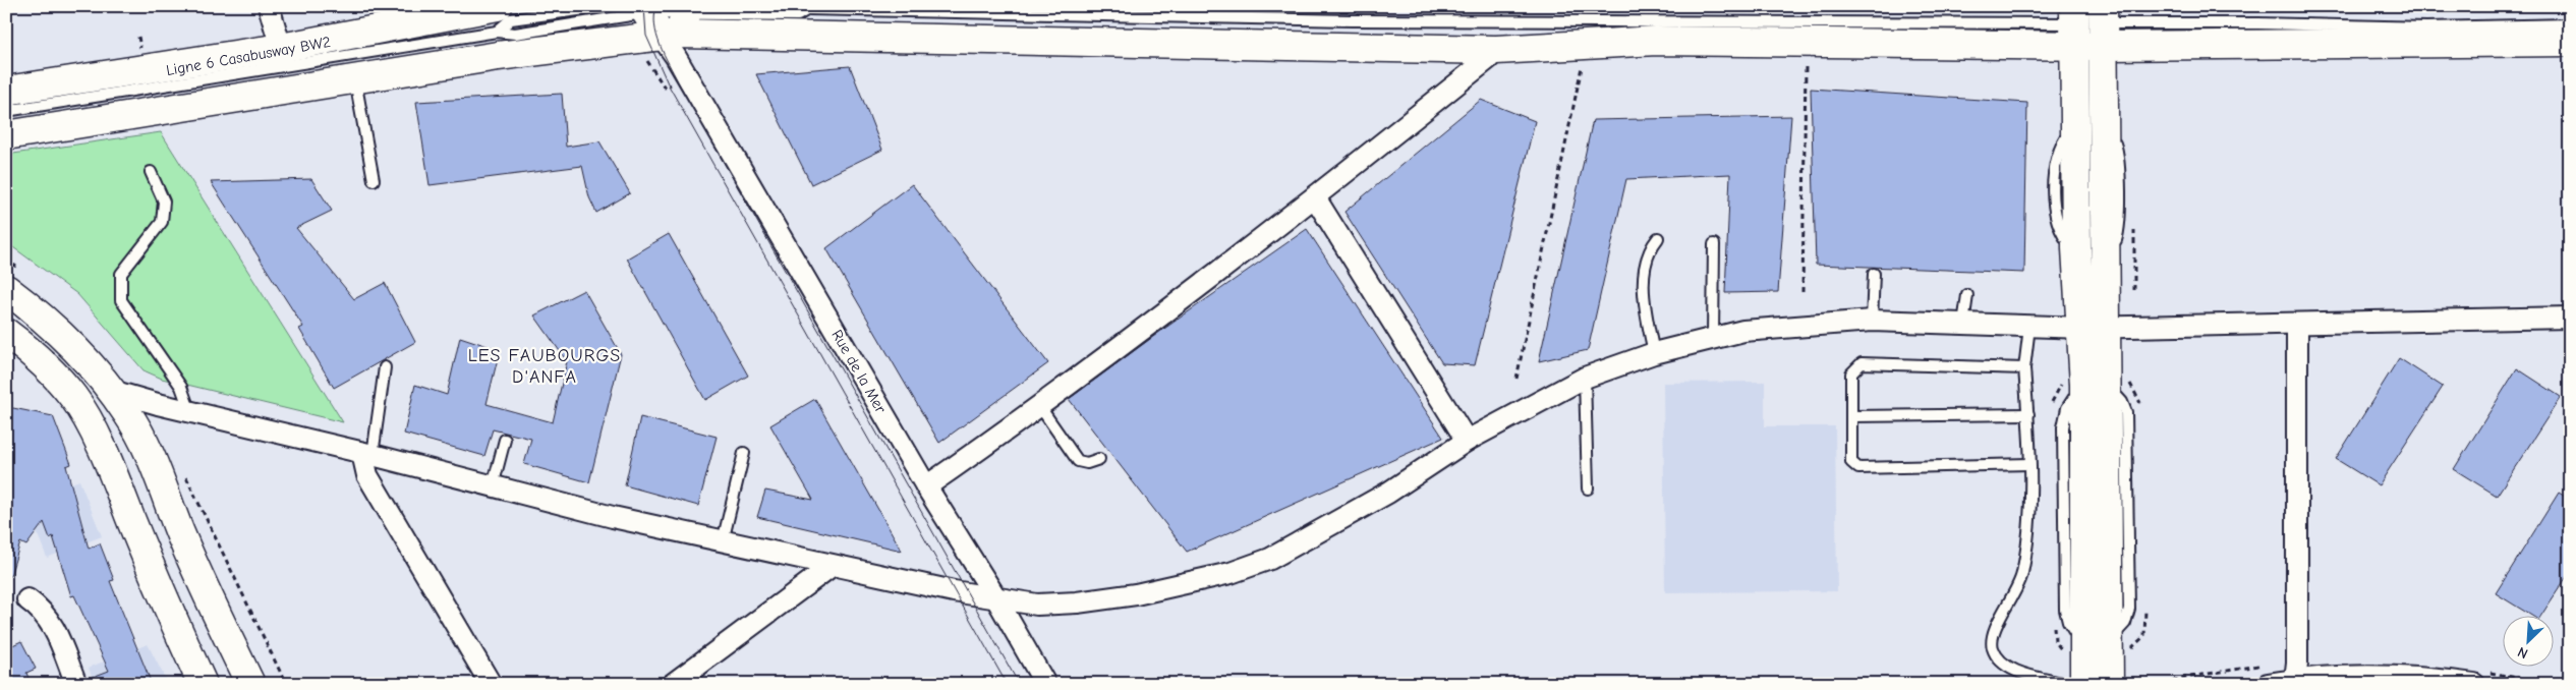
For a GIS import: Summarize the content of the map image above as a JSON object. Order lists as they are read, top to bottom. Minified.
{"streets":{"street":["Rue de la Mer"],"lane":["Ligne 6 Casabusway BW2"]},"crossings":[["Ligne 6 Casabusway BW2","Rue de la Mer"]],"districts":["LES FAUBOURGS D'ANFA"],"north":"bottom left"}
